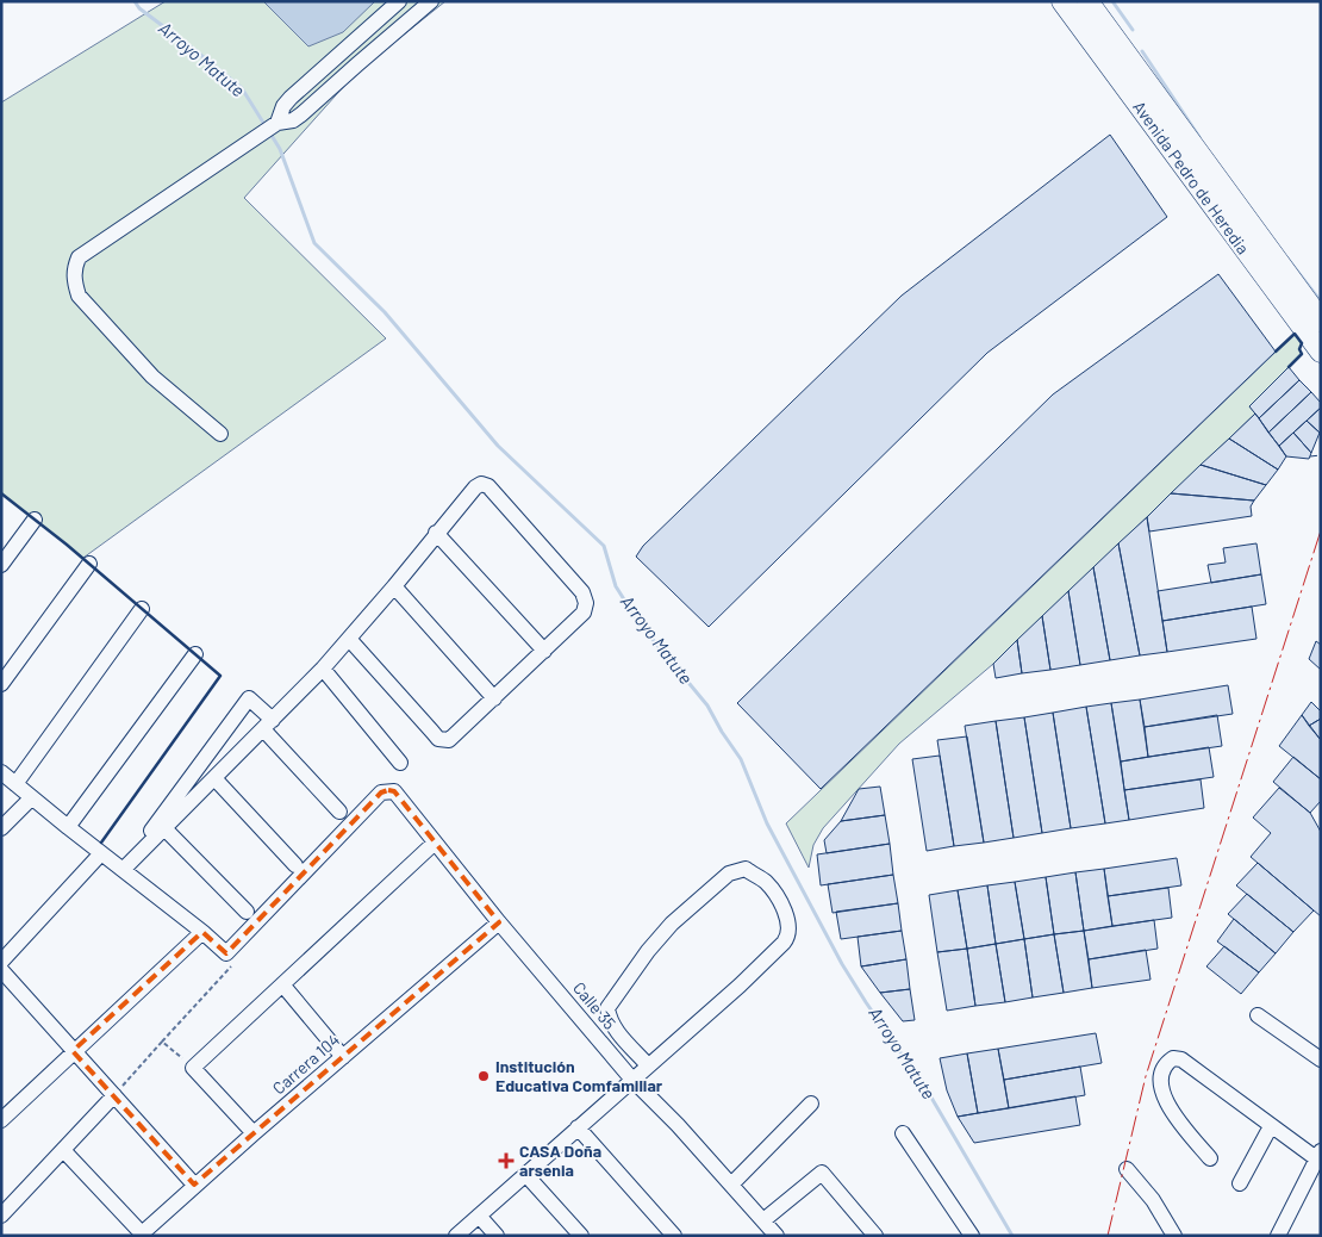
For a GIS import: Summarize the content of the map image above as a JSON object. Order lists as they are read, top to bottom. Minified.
{"streets":{"highway":["Avenida Pedro de Heredia"],"street":["Calle 35","Carrera 104"]},"crossings":[["Calle 35","Carrera 104"]],"water":["Arroyo Matute"],"places":{"other":["Institución Educativa Comfamiliar"],"health":["CASA Doña arsenia"]}}
